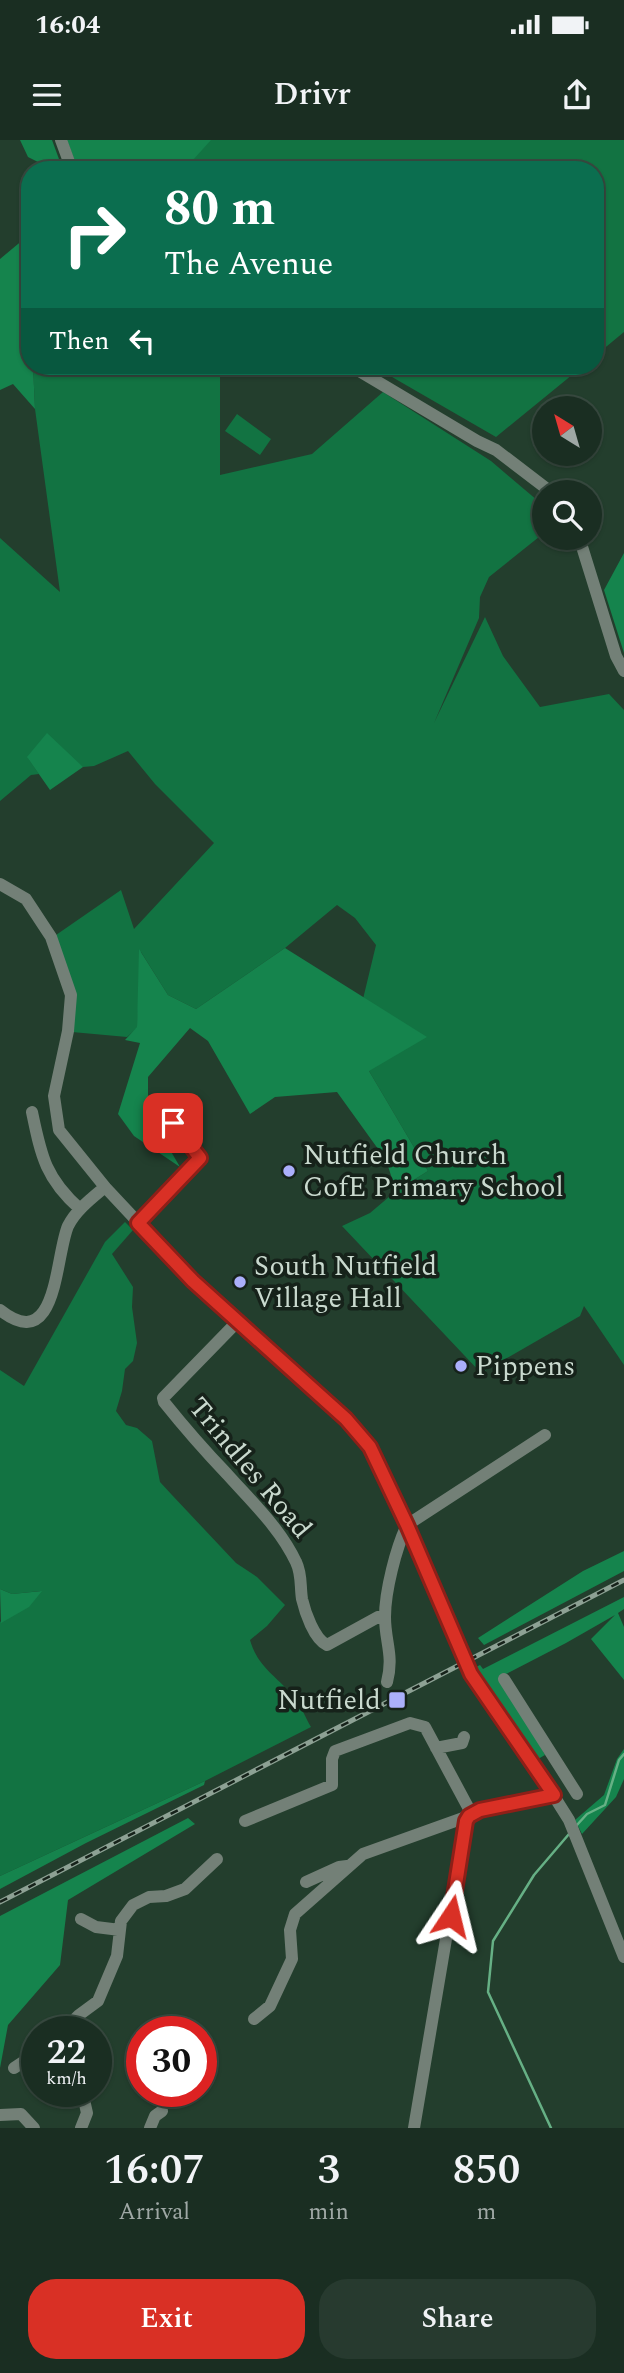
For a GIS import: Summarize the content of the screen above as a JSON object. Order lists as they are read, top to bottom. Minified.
{"streets":{"street":["Trindles Road"]},"places":{"other":["Nutfield Church CofE Primary School","South Nutfield Village Hall","Pippens"],"transit":["Nutfield"]},"north":"top left","page":{"status":"16:04","header":"Drivr","turn":["80 m","The Avenue"],"then":"Then","speed":"22 km/h","limit":"30","eta":["16:07","Arrival","3","min","850","m"],"buttons":["Exit","Share"]}}
